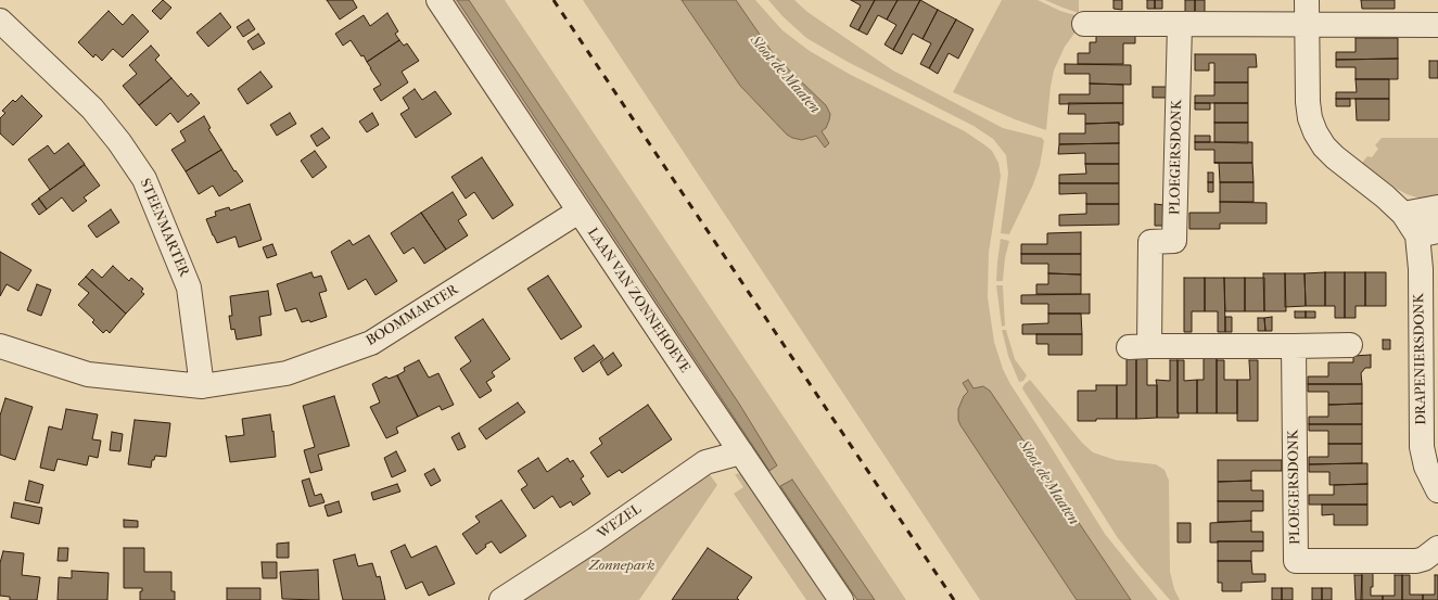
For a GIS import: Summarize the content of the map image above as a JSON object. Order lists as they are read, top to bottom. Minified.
{"streets":{"street":["PLOEGERSDONK","STEENMARTER","LAAN VAN ZONNEHOEVE","BOOMMARTER","DRAPENIERSDONK","WEZEL"]},"crossings":[["STEENMARTER","BOOMMARTER"],["LAAN VAN ZONNEHOEVE","BOOMMARTER"],["LAAN VAN ZONNEHOEVE","WEZEL"]],"water":["Sloot de Maaten"],"parks":["Zonnepark"]}
